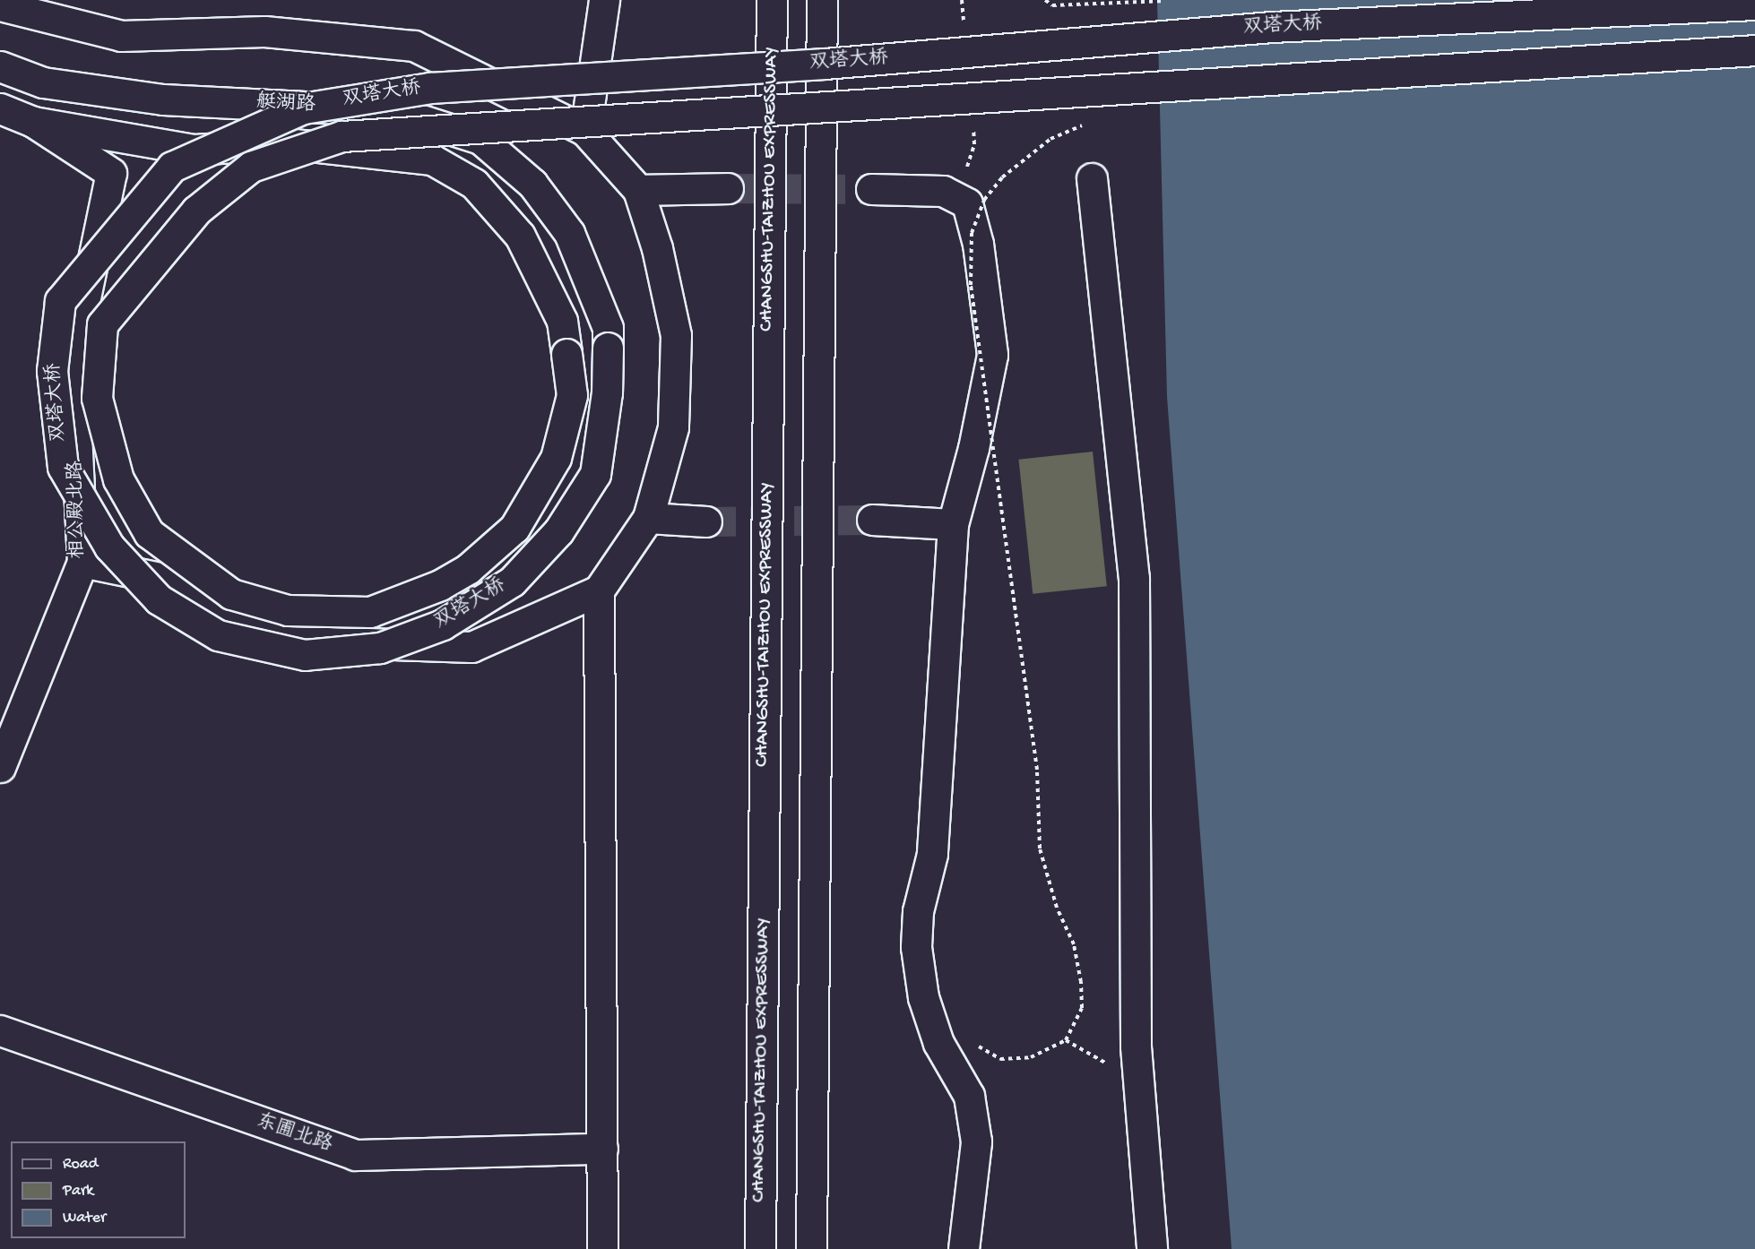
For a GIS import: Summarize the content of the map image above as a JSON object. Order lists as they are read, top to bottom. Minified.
{"streets":{"main road":["双塔大桥","艇湖路","CHANGSHU-TAIZHOU EXPRESSWAY","相公殿北路","东圃北路"]},"crossings":[["双塔大桥","艇湖路"],["艇湖路","相公殿北路"]],"legend":["Road","Park","Water"]}
